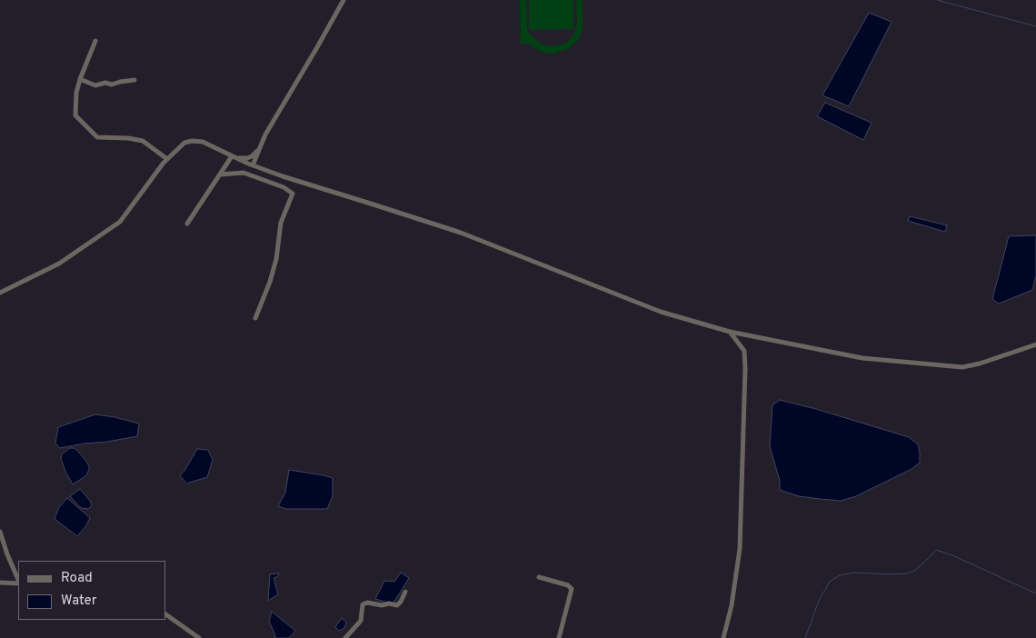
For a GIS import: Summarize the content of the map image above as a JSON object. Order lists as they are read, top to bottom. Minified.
{"legend":["Road","Water"]}
